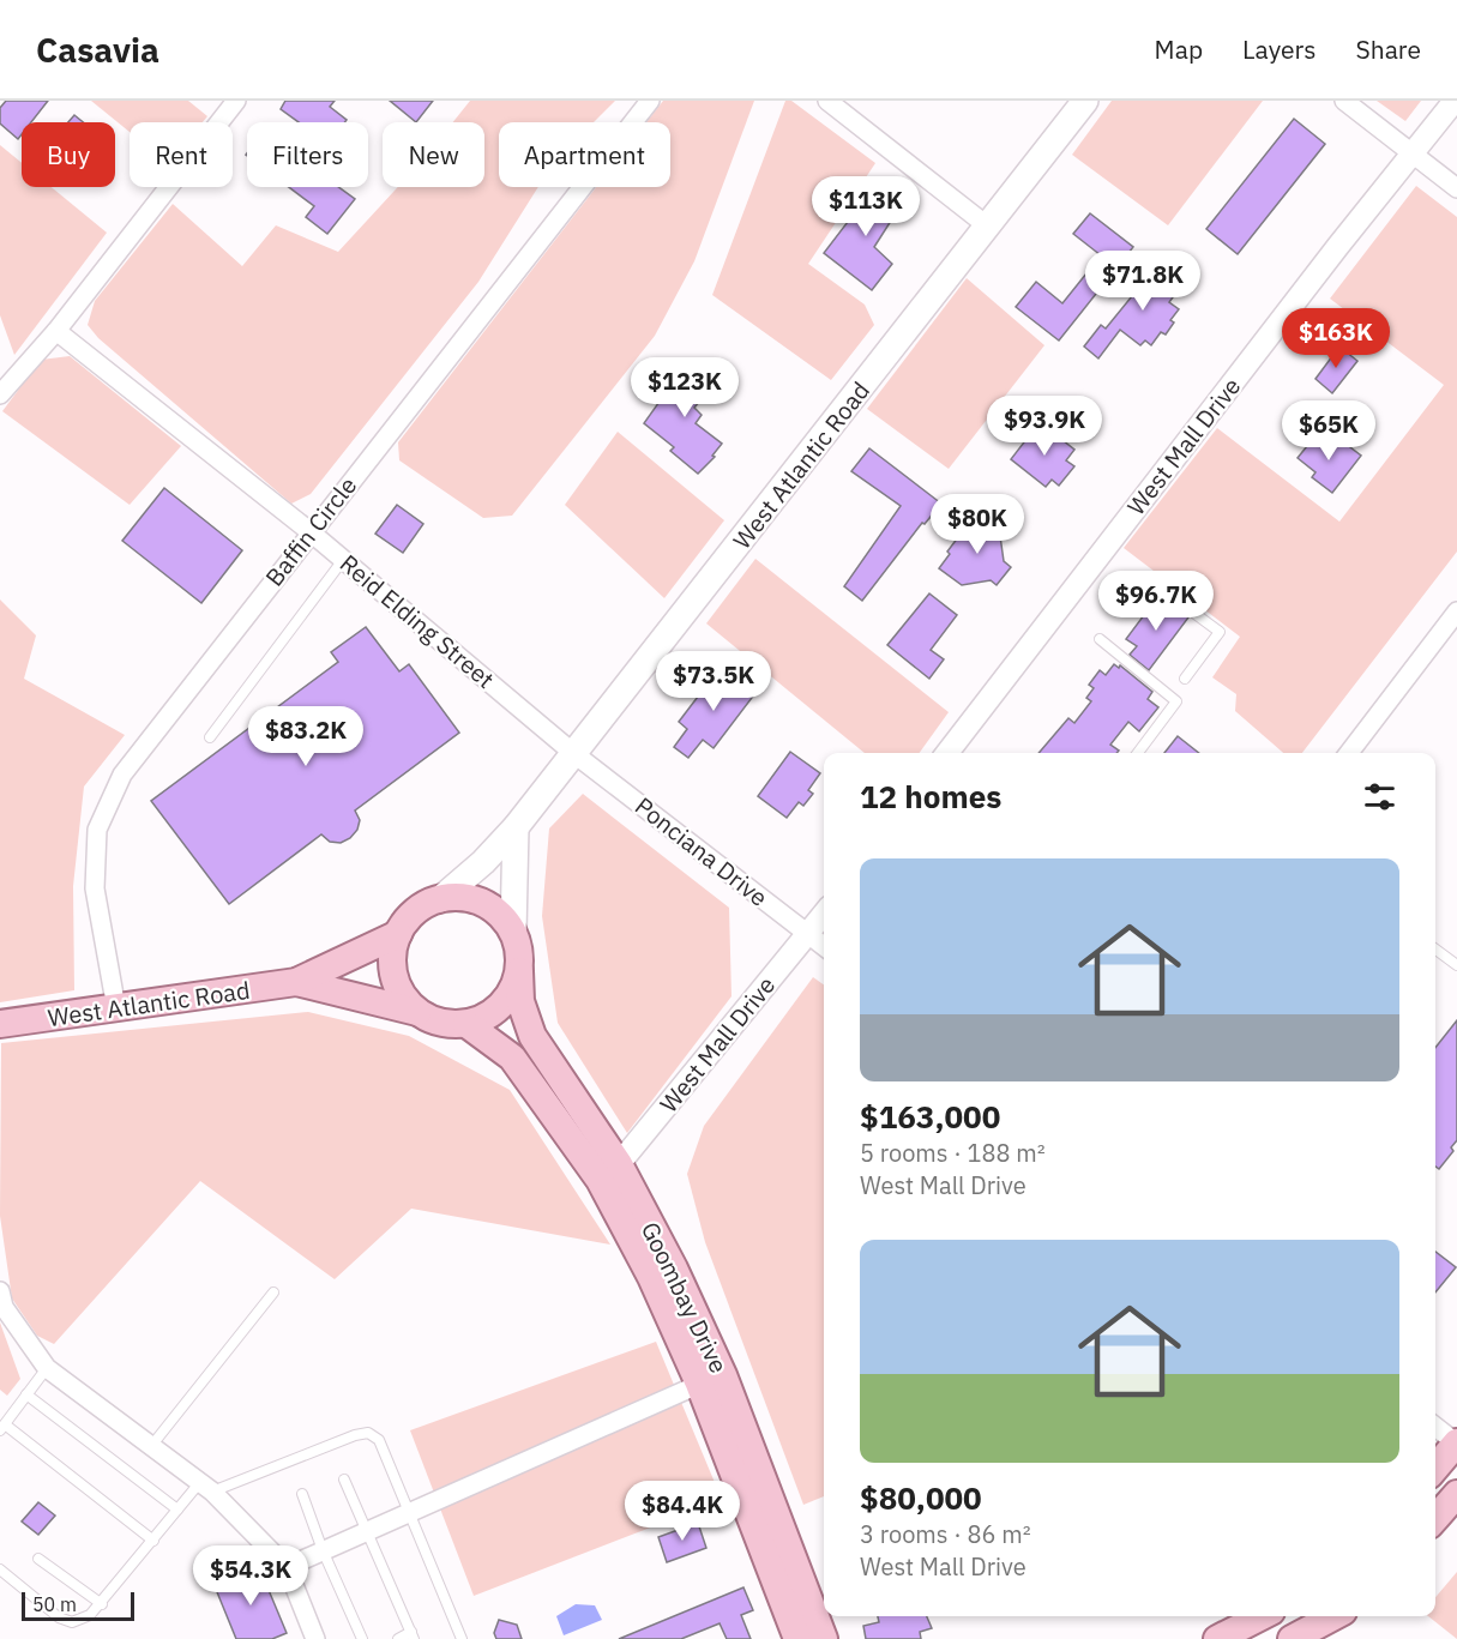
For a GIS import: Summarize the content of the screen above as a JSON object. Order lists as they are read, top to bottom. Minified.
{"streets":{"main road":["West Atlantic Road","Goombay Drive"],"street":["West Mall Drive","Baffin Circle","Reid Elding Street","Ponciana Drive"]},"crossings":[["West Mall Drive","Ponciana Drive"],["West Mall Drive","Goombay Drive"],["West Atlantic Road","Baffin Circle"],["West Atlantic Road","Reid Elding Street"],["West Atlantic Road","Ponciana Drive"],["West Atlantic Road","Goombay Drive"],["Baffin Circle","Reid Elding Street"],["Reid Elding Street","Ponciana Drive"]],"scale_bar":"50 m","page":{"header":"Casavia","nav":["Map","Layers","Share"],"chip":["Buy","Rent","Filters","New","Apartment"],"price":["$113K","$71.8K","$163K","$123K","$93.9K","$65K","$80K","$96.7K","$73.5K","$83.2K","$84.4K","$54.3K"],"heading":"12 homes","list":[{"name":"$163,000","note":"5 rooms · 188 m² · West Mall Drive"},{"name":"$80,000","note":"3 rooms · 86 m² · West Mall Drive"}],"scale":"50 m"}}
